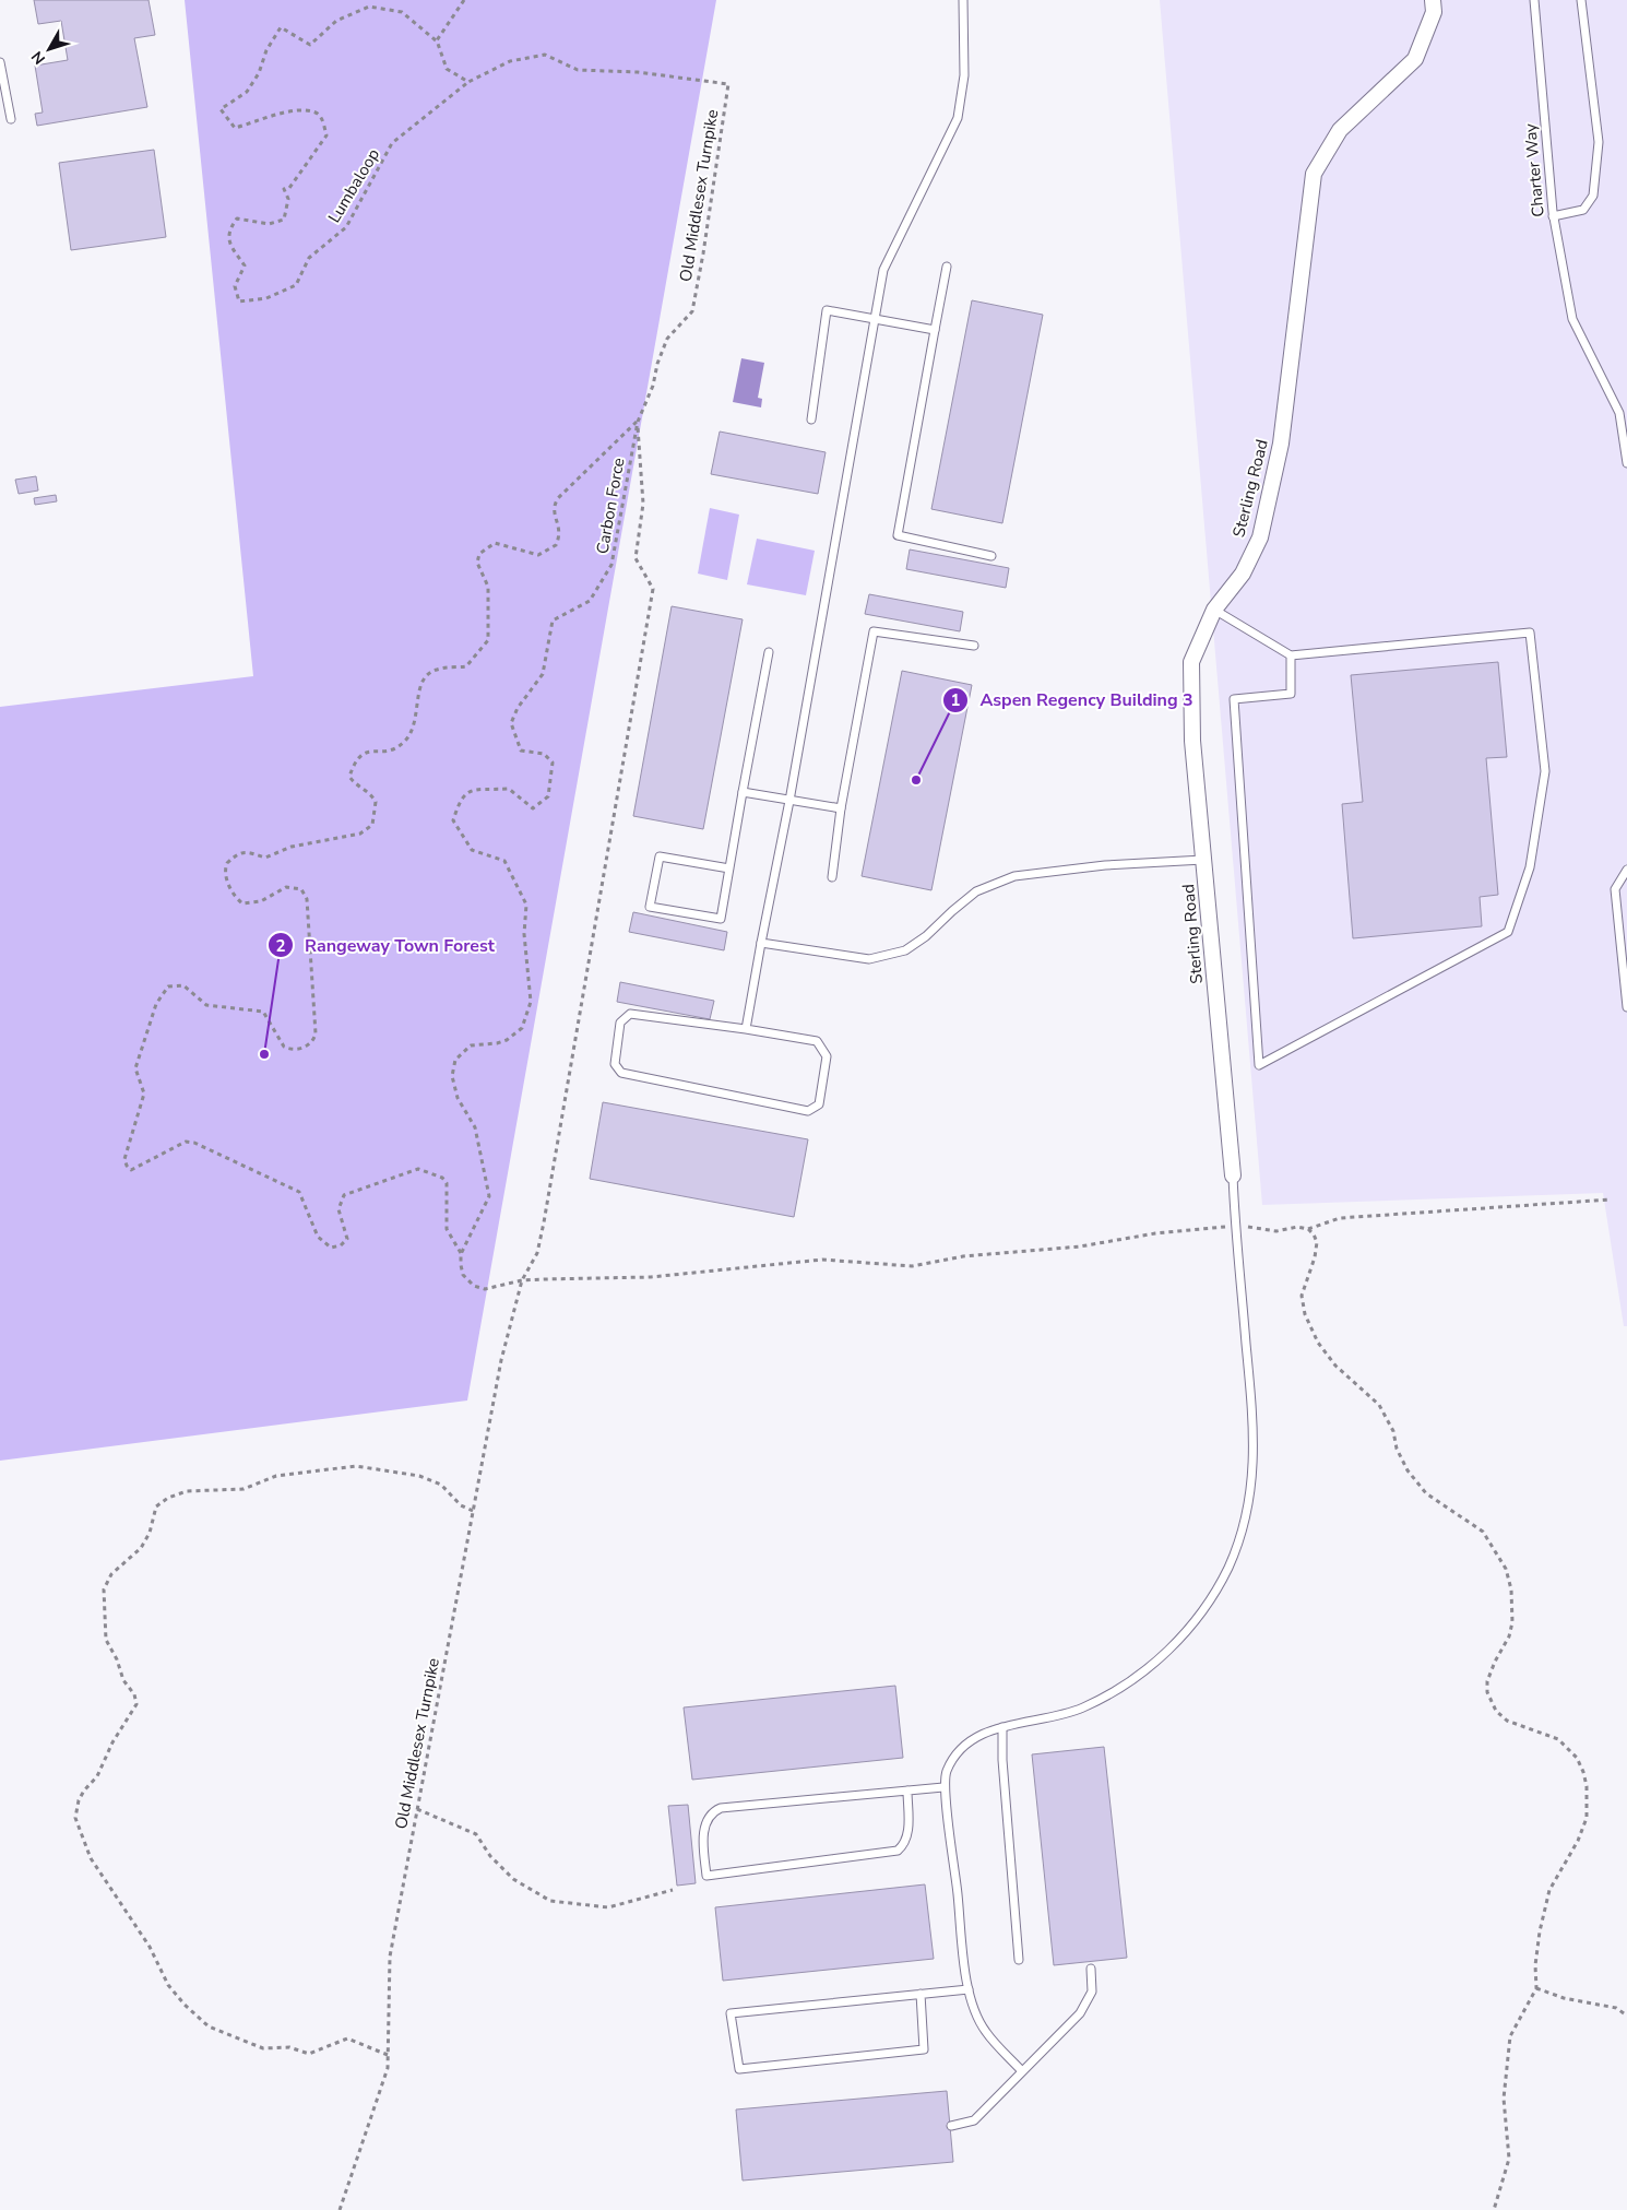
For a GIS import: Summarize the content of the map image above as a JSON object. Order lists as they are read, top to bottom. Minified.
{"streets":{"street":["Sterling Road"],"lane":["Charter Way"],"path":["Lumbaloop","Old Middlesex Turnpike","Carbon Force"]},"crossings":[["Lumbaloop","Old Middlesex Turnpike"],["Old Middlesex Turnpike","Carbon Force"]],"places":["Aspen Regency Building 3","Rangeway Town Forest"],"north":"bottom left"}
